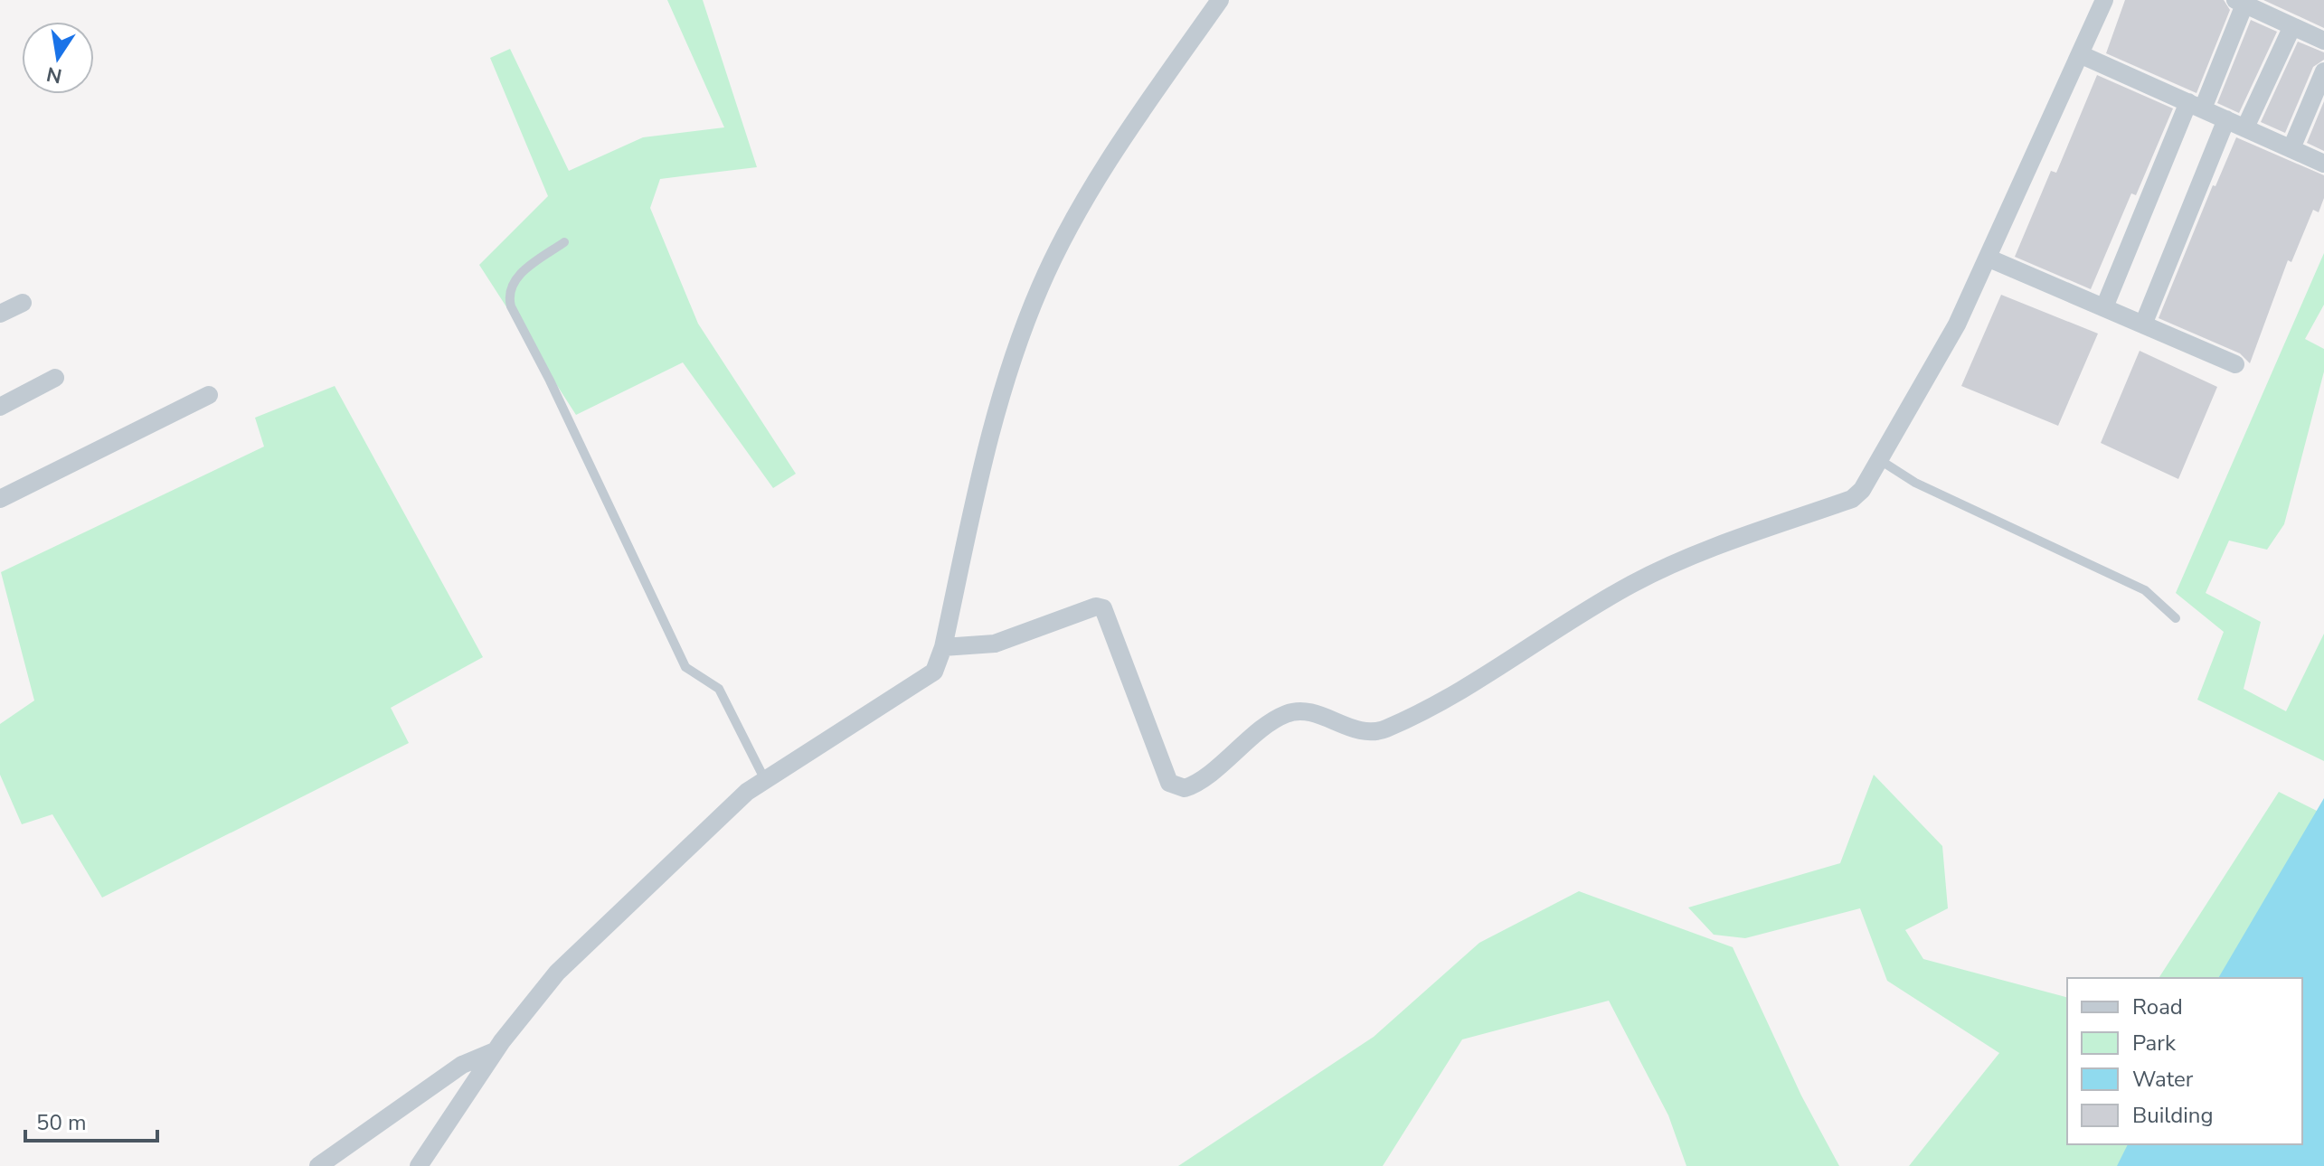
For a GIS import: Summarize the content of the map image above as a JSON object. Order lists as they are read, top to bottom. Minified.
{"legend":["Road","Park","Water","Building"],"scale_bar":"50 m","north":"bottom"}
